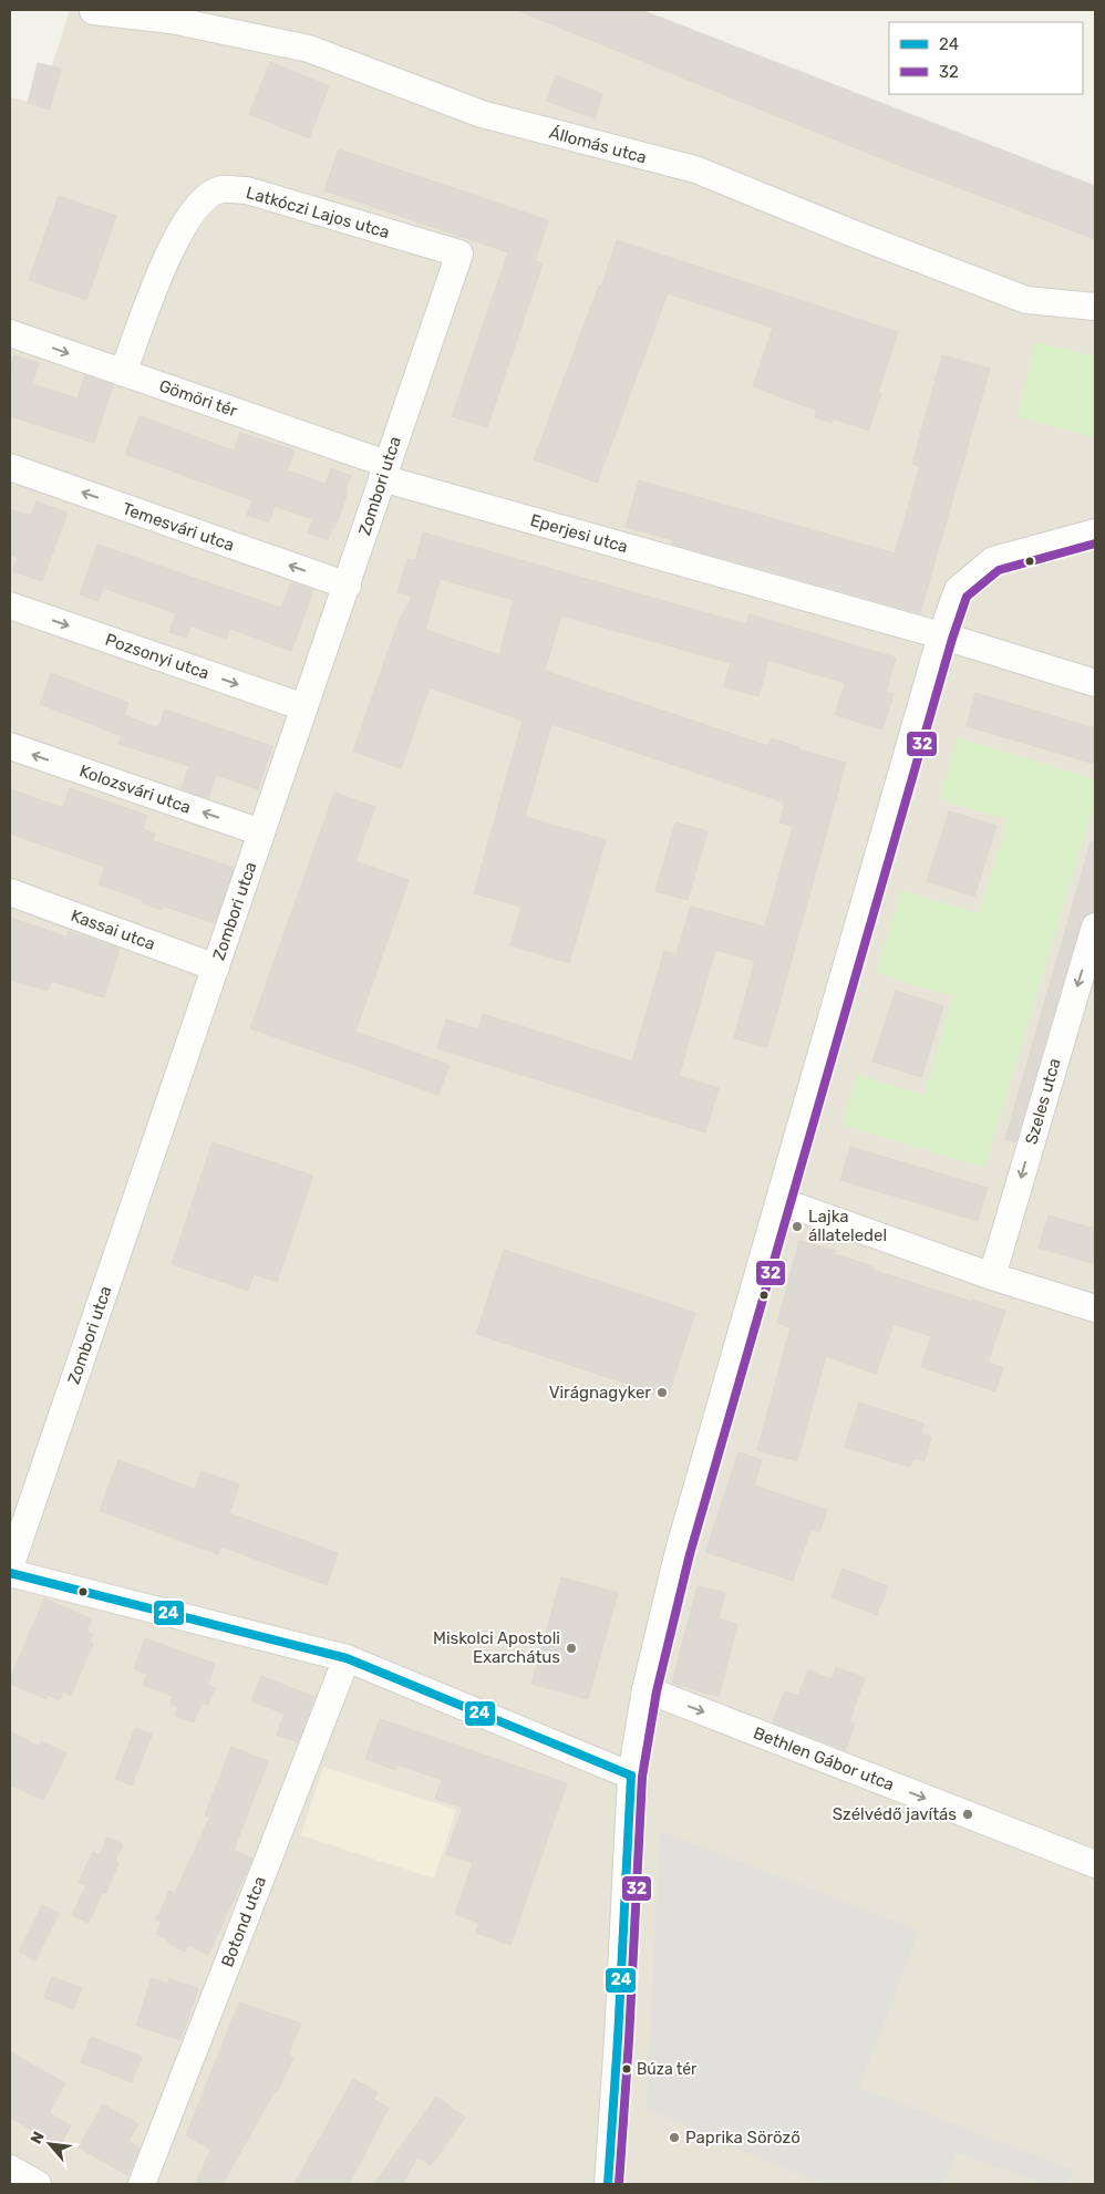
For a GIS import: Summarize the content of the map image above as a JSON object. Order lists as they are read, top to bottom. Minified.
{"streets":{"street":["Állomás utca","Latkóczi Lajos utca","Gömöri tér","Zombori utca","Temesvári utca","Eperjesi utca","Pozsonyi utca","Kolozsvári utca","Kassai utca","Szeles utca","Bethlen Gábor utca","Botond utca"]},"crossings":[["Latkóczi Lajos utca","Gömöri tér"],["Latkóczi Lajos utca","Zombori utca"],["Gömöri tér","Zombori utca"],["Gömöri tér","Eperjesi utca"],["Zombori utca","Temesvári utca"],["Zombori utca","Eperjesi utca"],["Zombori utca","Pozsonyi utca"],["Zombori utca","Kolozsvári utca"],["Zombori utca","Kassai utca"]],"one_way":["Temesvári utca","Pozsonyi utca","Kolozsvári utca","Bethlen Gábor utca"],"places":["Lajka állateledel","Virágnagyker","Miskolci Apostoli Exarchátus","Szélvédő javítás","Búza tér","Paprika Söröző"],"lines":["transit line 32","transit line 24"],"legend":["24","32"],"north":"top left"}
